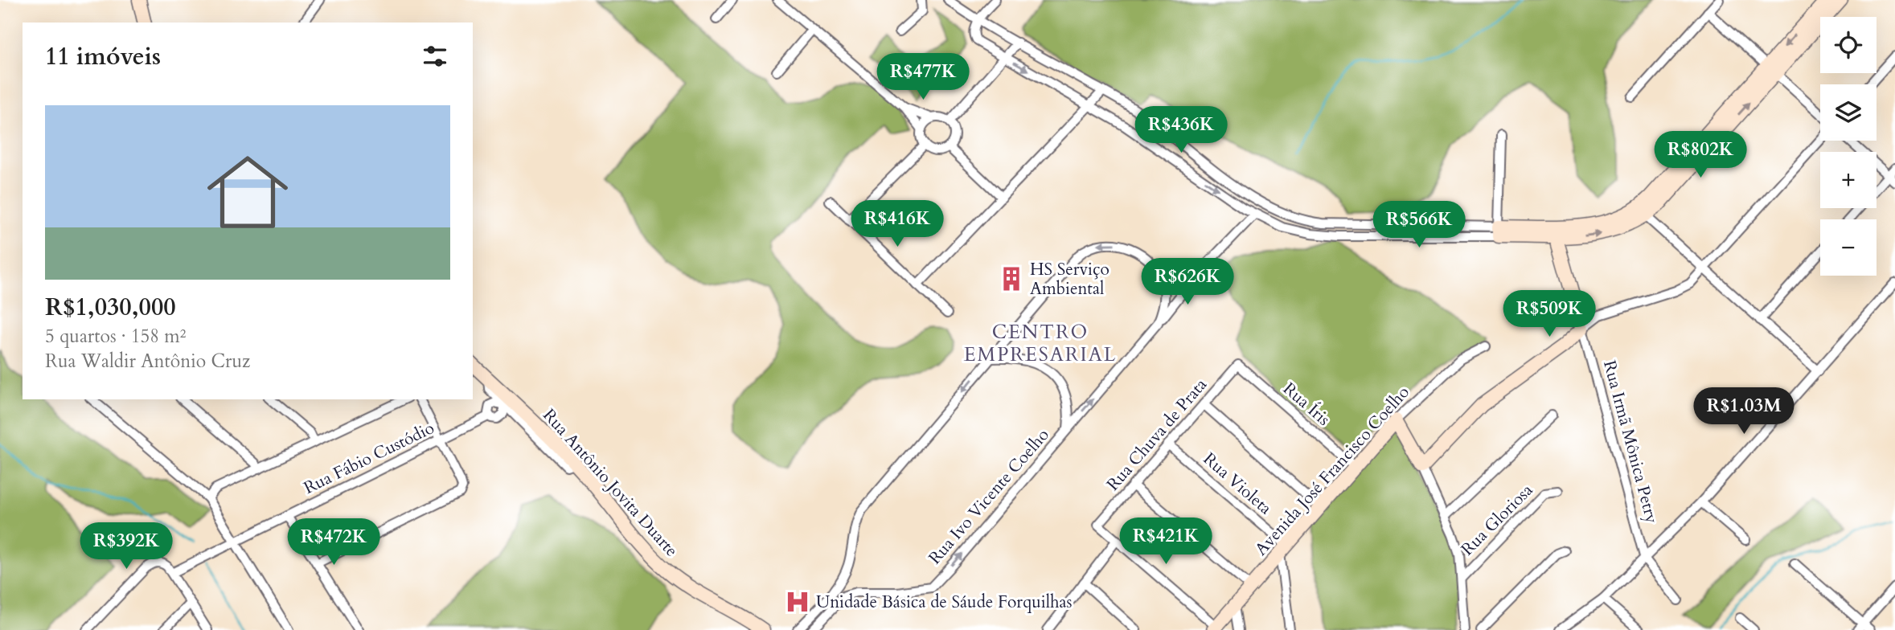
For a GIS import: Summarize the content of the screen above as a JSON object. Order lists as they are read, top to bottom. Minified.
{"streets":{"street":["Rua Íris","Rua Chuva de Prata","Rua Irmã Mônica Petry","Rua Fábio Custódio","Avenida José Francisco Coelho","Rua Antônio Jovita Duarte","Rua Violeta","Rua Ivo Vicente Coelho","Rua Gloriosa"]},"crossings":[["Rua Íris","Rua Chuva de Prata"],["Rua Íris","Avenida José Francisco Coelho"],["Rua Chuva de Prata","Rua Violeta"],["Avenida José Francisco Coelho","Rua Violeta"]],"one_way":["Rua Ivo Vicente Coelho"],"districts":["CENTRO EMPRESARIAL"],"places":{"building":["HS Serviço Ambiental"],"hospital":["Unidade Básica de Sáude Forquilhas"]},"page":{"map_buttons":["+","−"],"heading":"11 imóveis","price":["R$477K","R$436K","R$802K","R$416K","R$566K","R$626K","R$509K","R$1.03M","R$421K","R$472K","R$392K"],"list":[{"name":"R$1,030,000","note":"5 quartos · 158 m² · Rua Waldir Antônio Cruz"}]}}
